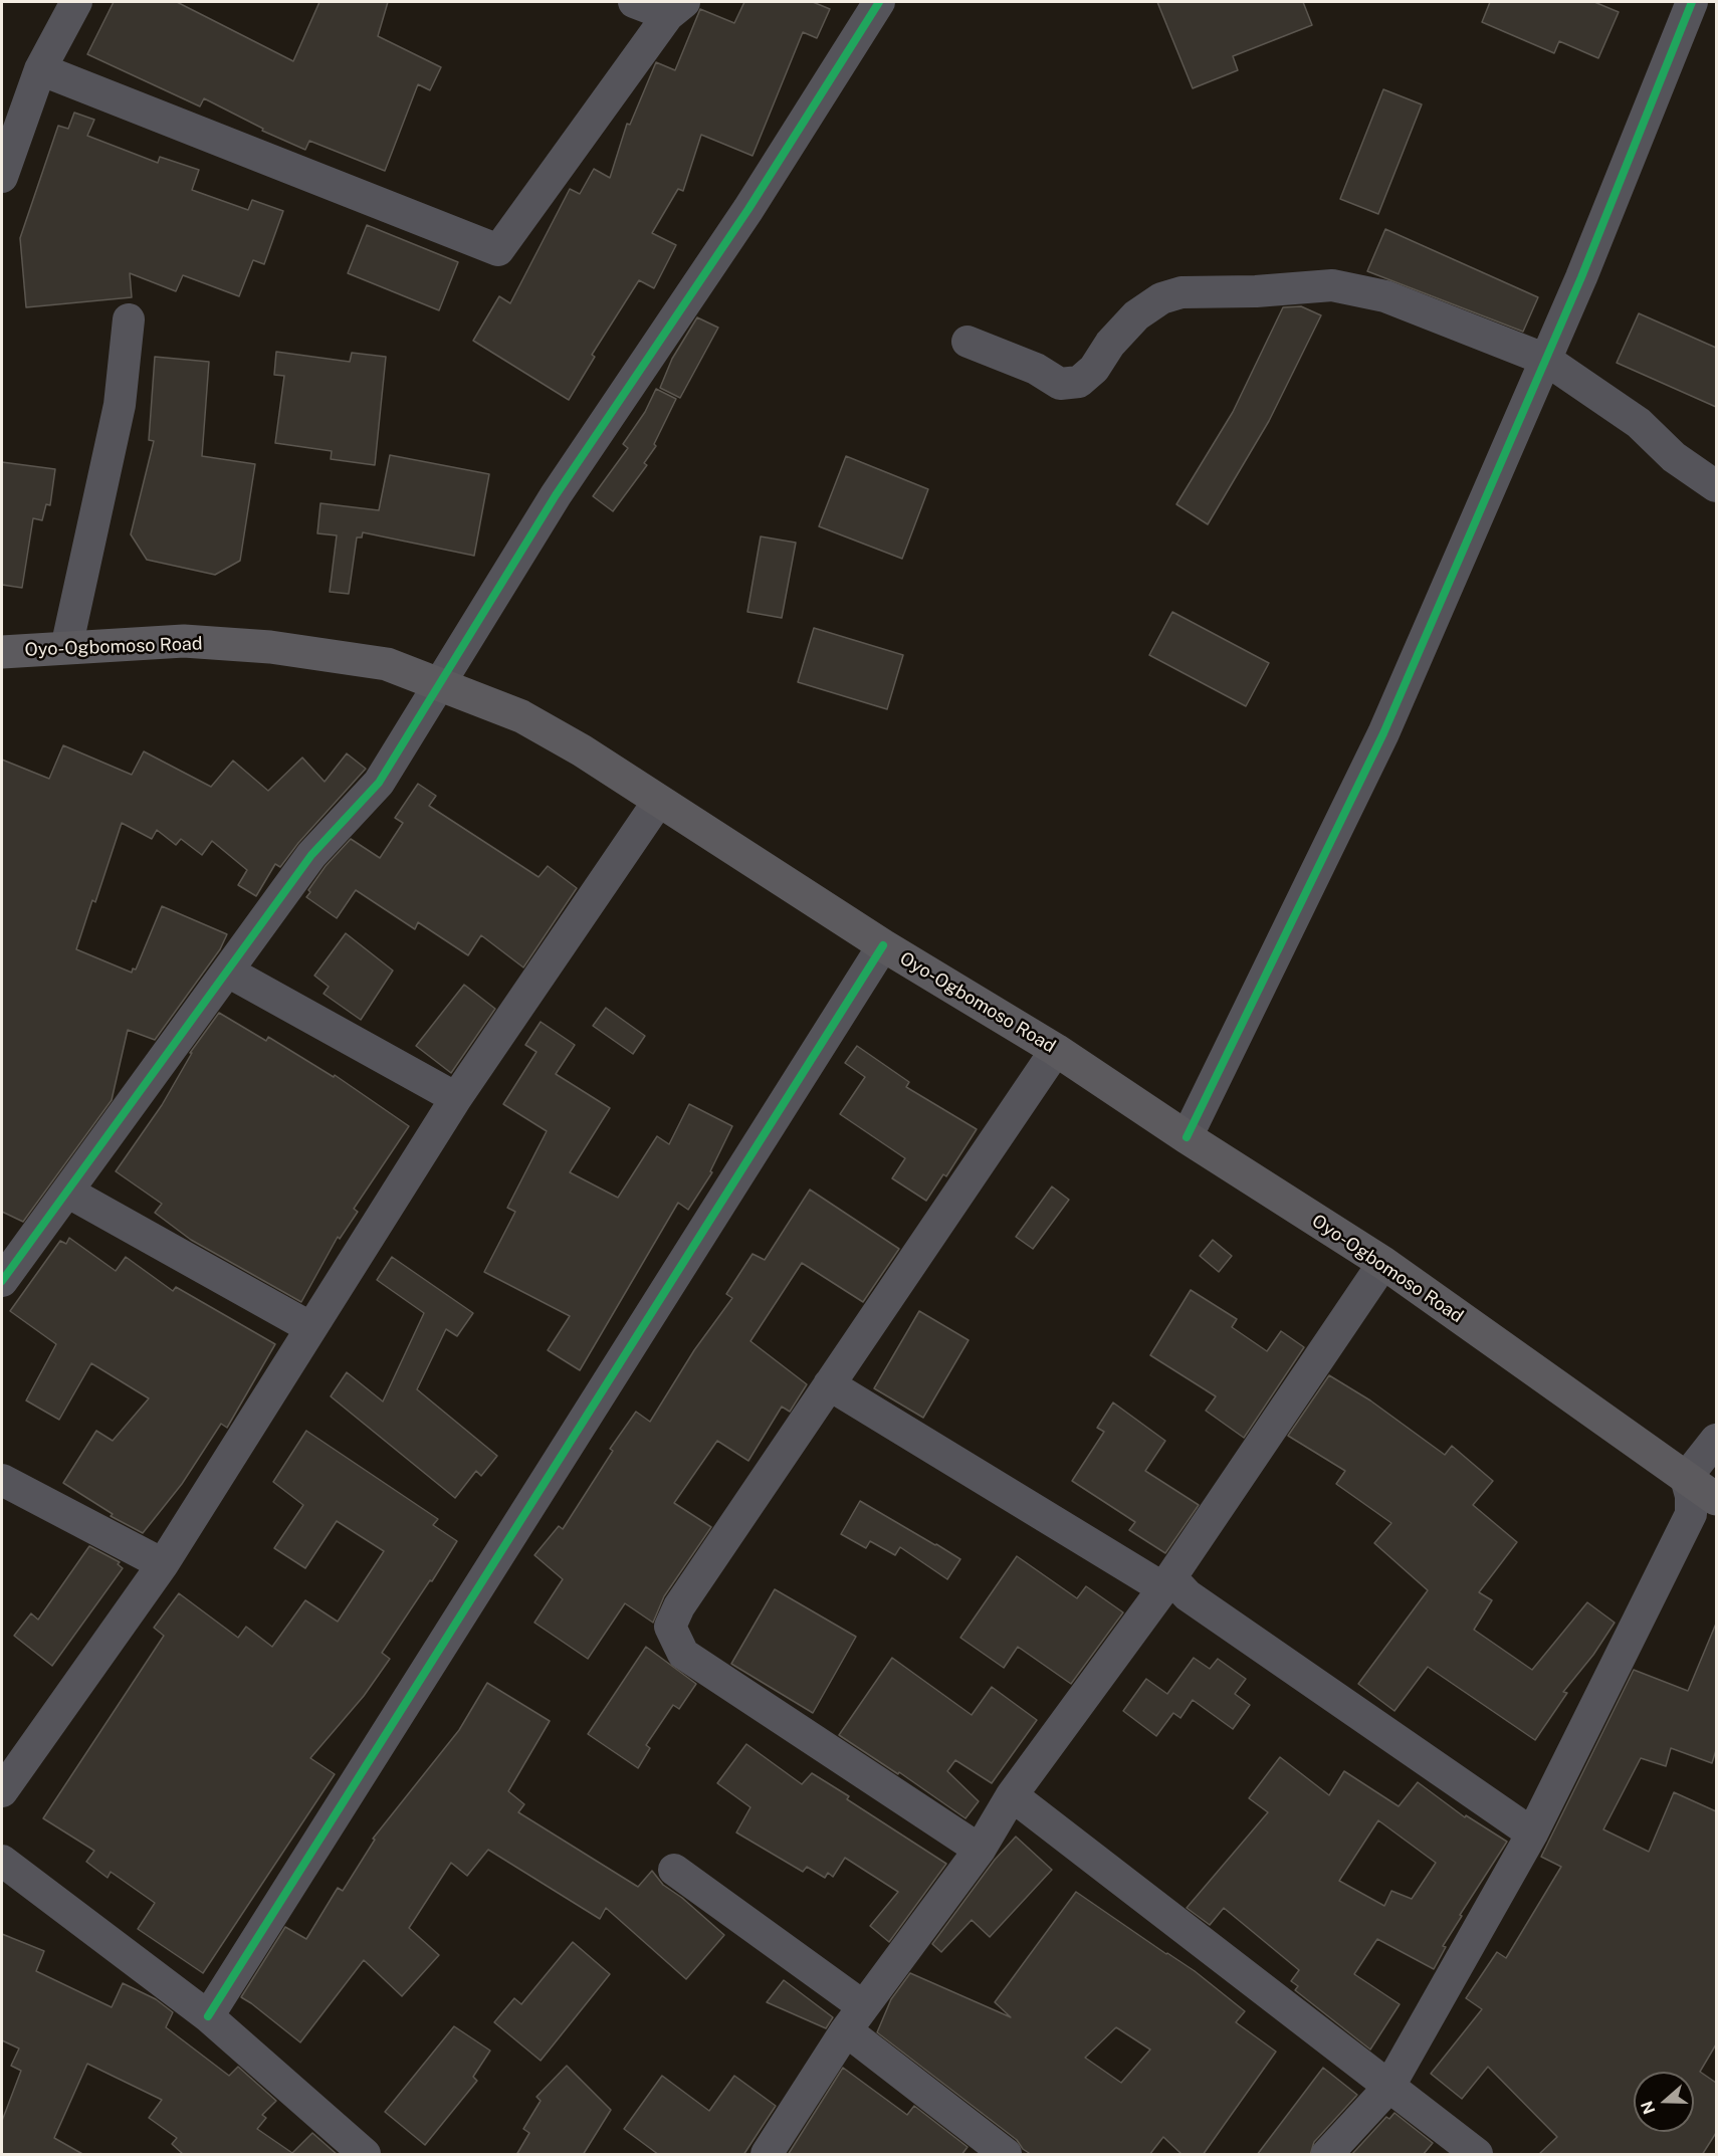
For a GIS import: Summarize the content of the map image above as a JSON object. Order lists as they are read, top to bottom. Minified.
{"streets":{"highway":["Oyo-Ogbomoso Road"]},"north":"left"}
